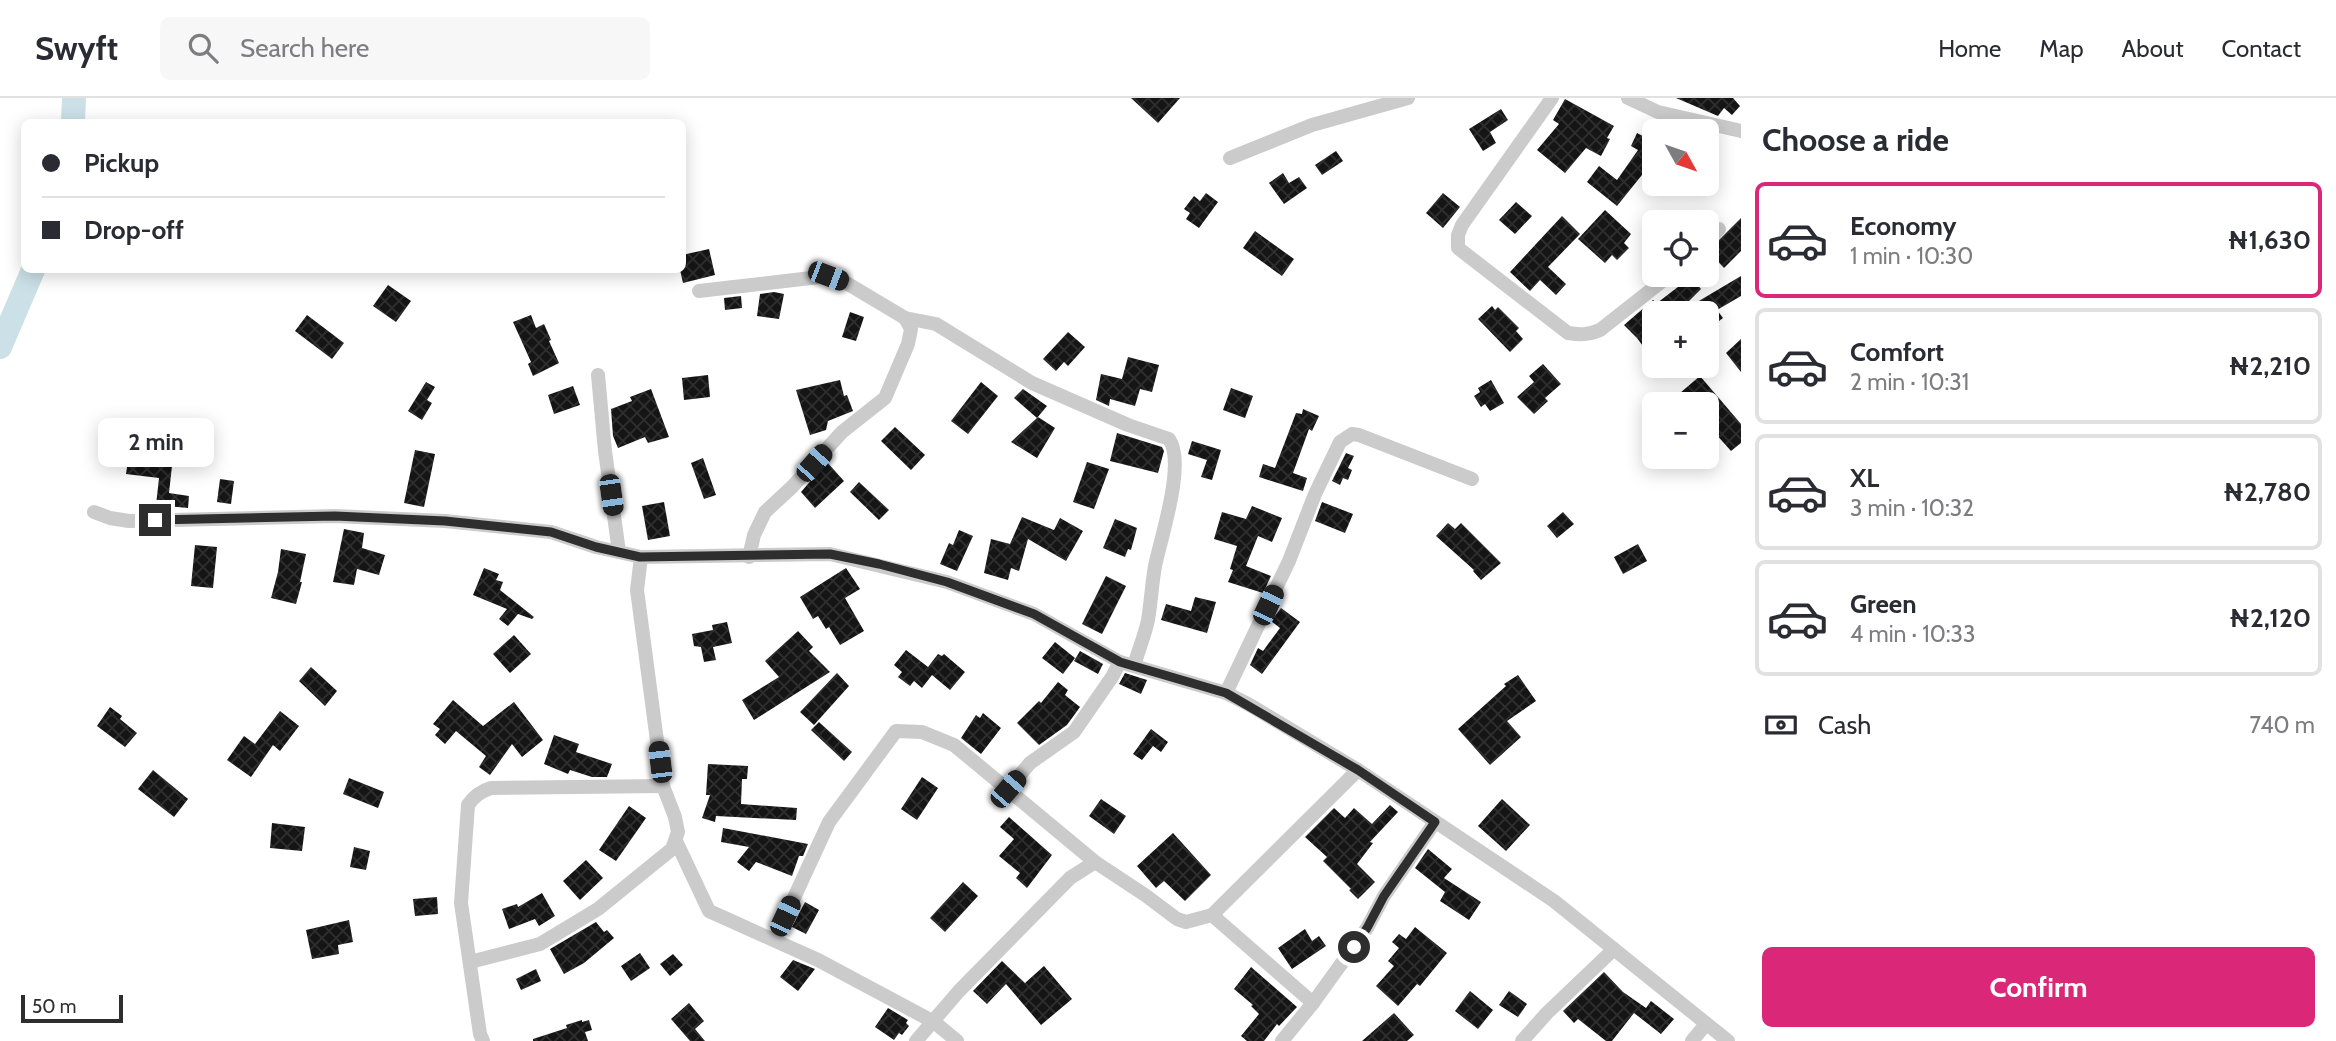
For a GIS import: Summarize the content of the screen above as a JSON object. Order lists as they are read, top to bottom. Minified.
{"scale_bar":"50 m","north":"bottom right","page":{"header":"Swyft","search":"Search here","nav":["Home","Map","About","Contact"],"heading":"Choose a ride","map_buttons":["+","−"],"banner":["Pickup","Drop-off"],"list":[{"name":"Economy","note":"1 min · 10:30","value":"₦1,630"},{"name":"Comfort","note":"2 min · 10:31","value":"₦2,210"},{"name":"XL","note":"3 min · 10:32","value":"₦2,780"},{"name":"Green","note":"4 min · 10:33","value":"₦2,120"}],"bubble":"2 min","pay":["Cash","740 m"],"buttons":"Confirm","scale":"50 m"}}
